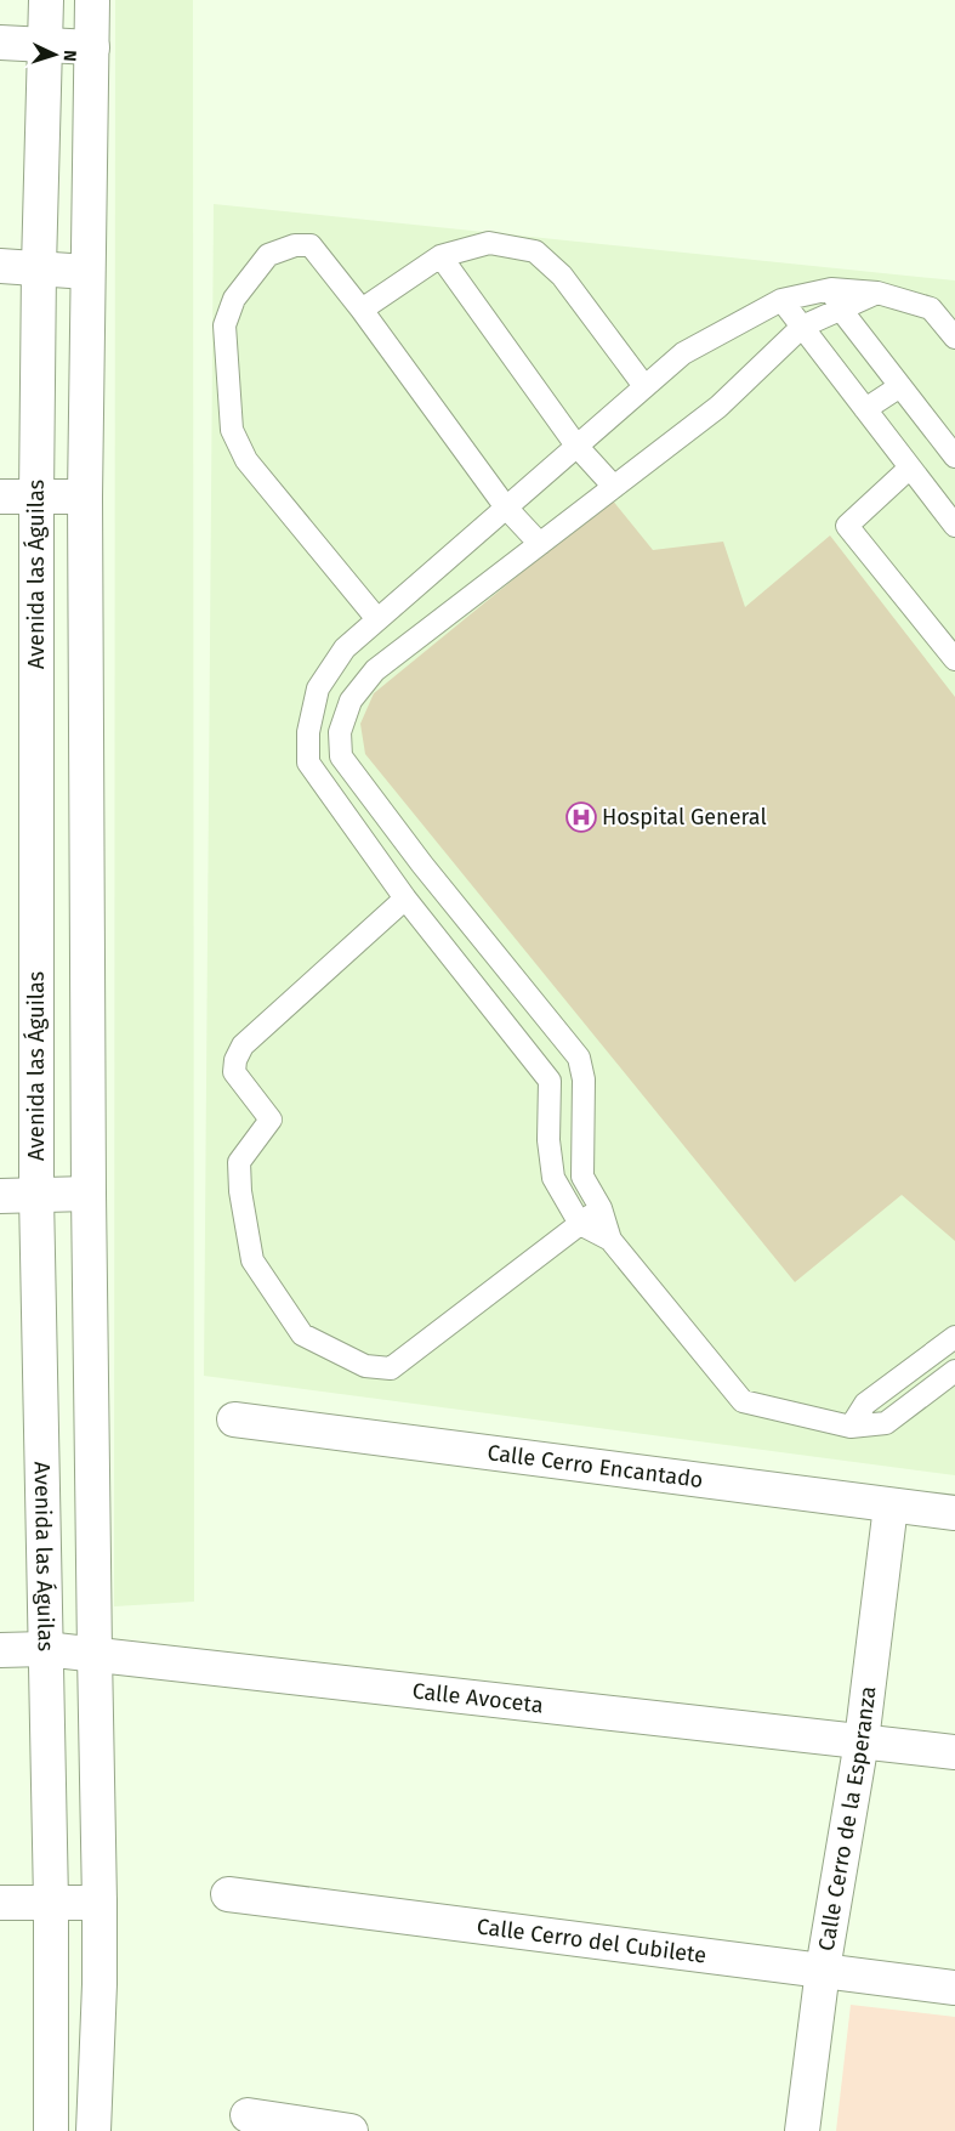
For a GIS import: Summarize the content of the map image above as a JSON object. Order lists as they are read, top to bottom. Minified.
{"streets":{"street":["Avenida las Águilas","Calle Cerro Encantado","Calle Avoceta","Calle Cerro de la Esperanza","Calle Cerro del Cubilete"]},"crossings":[["Avenida las Águilas","Calle Avoceta"],["Calle Cerro Encantado","Calle Cerro de la Esperanza"],["Calle Avoceta","Calle Cerro de la Esperanza"],["Calle Cerro de la Esperanza","Calle Cerro del Cubilete"]],"places":{"hospital":["Hospital General"]},"north":"right"}
